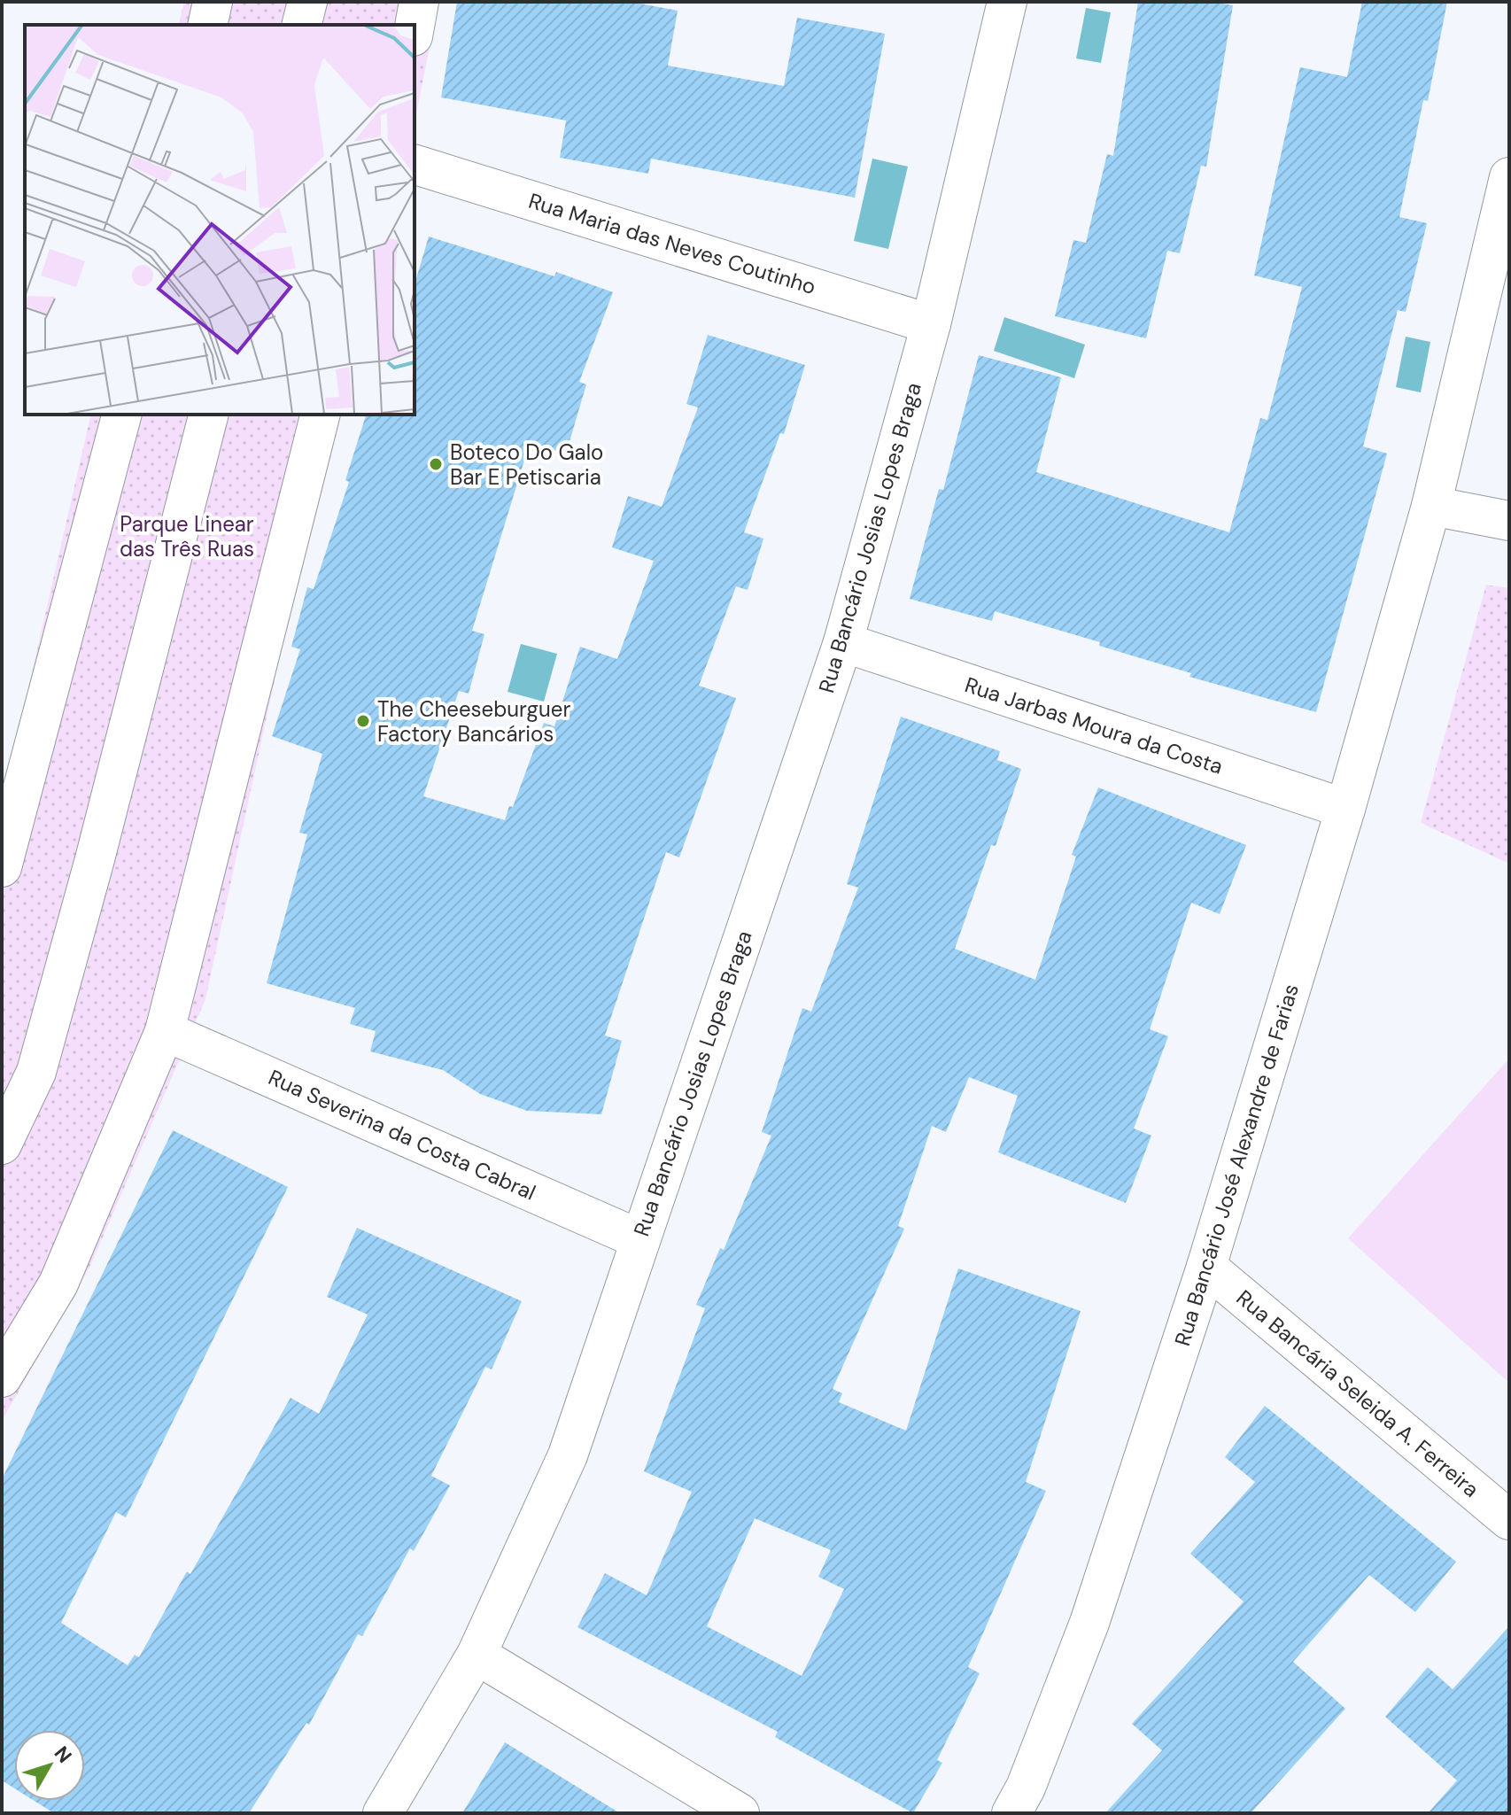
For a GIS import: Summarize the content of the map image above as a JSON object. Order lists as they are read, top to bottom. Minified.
{"streets":{"street":["Rua Maria das Neves Coutinho","Rua Bancário Josias Lopes Braga","Rua Jarbas Moura da Costa","Rua Severina da Costa Cabral","Rua Bancário José Alexandre de Farias","Rua Bancária Seleida A. Ferreira"]},"crossings":[["Rua Maria das Neves Coutinho","Rua Bancário Josias Lopes Braga"],["Rua Bancário Josias Lopes Braga","Rua Jarbas Moura da Costa"],["Rua Bancário Josias Lopes Braga","Rua Severina da Costa Cabral"],["Rua Jarbas Moura da Costa","Rua Bancário José Alexandre de Farias"],["Rua Bancário José Alexandre de Farias","Rua Bancária Seleida A. Ferreira"]],"parks":["Parque Linear das Três Ruas"],"places":["Boteco Do Galo Bar E Petiscaria","The Cheeseburguer Factory Bancários"],"north":"top right"}
